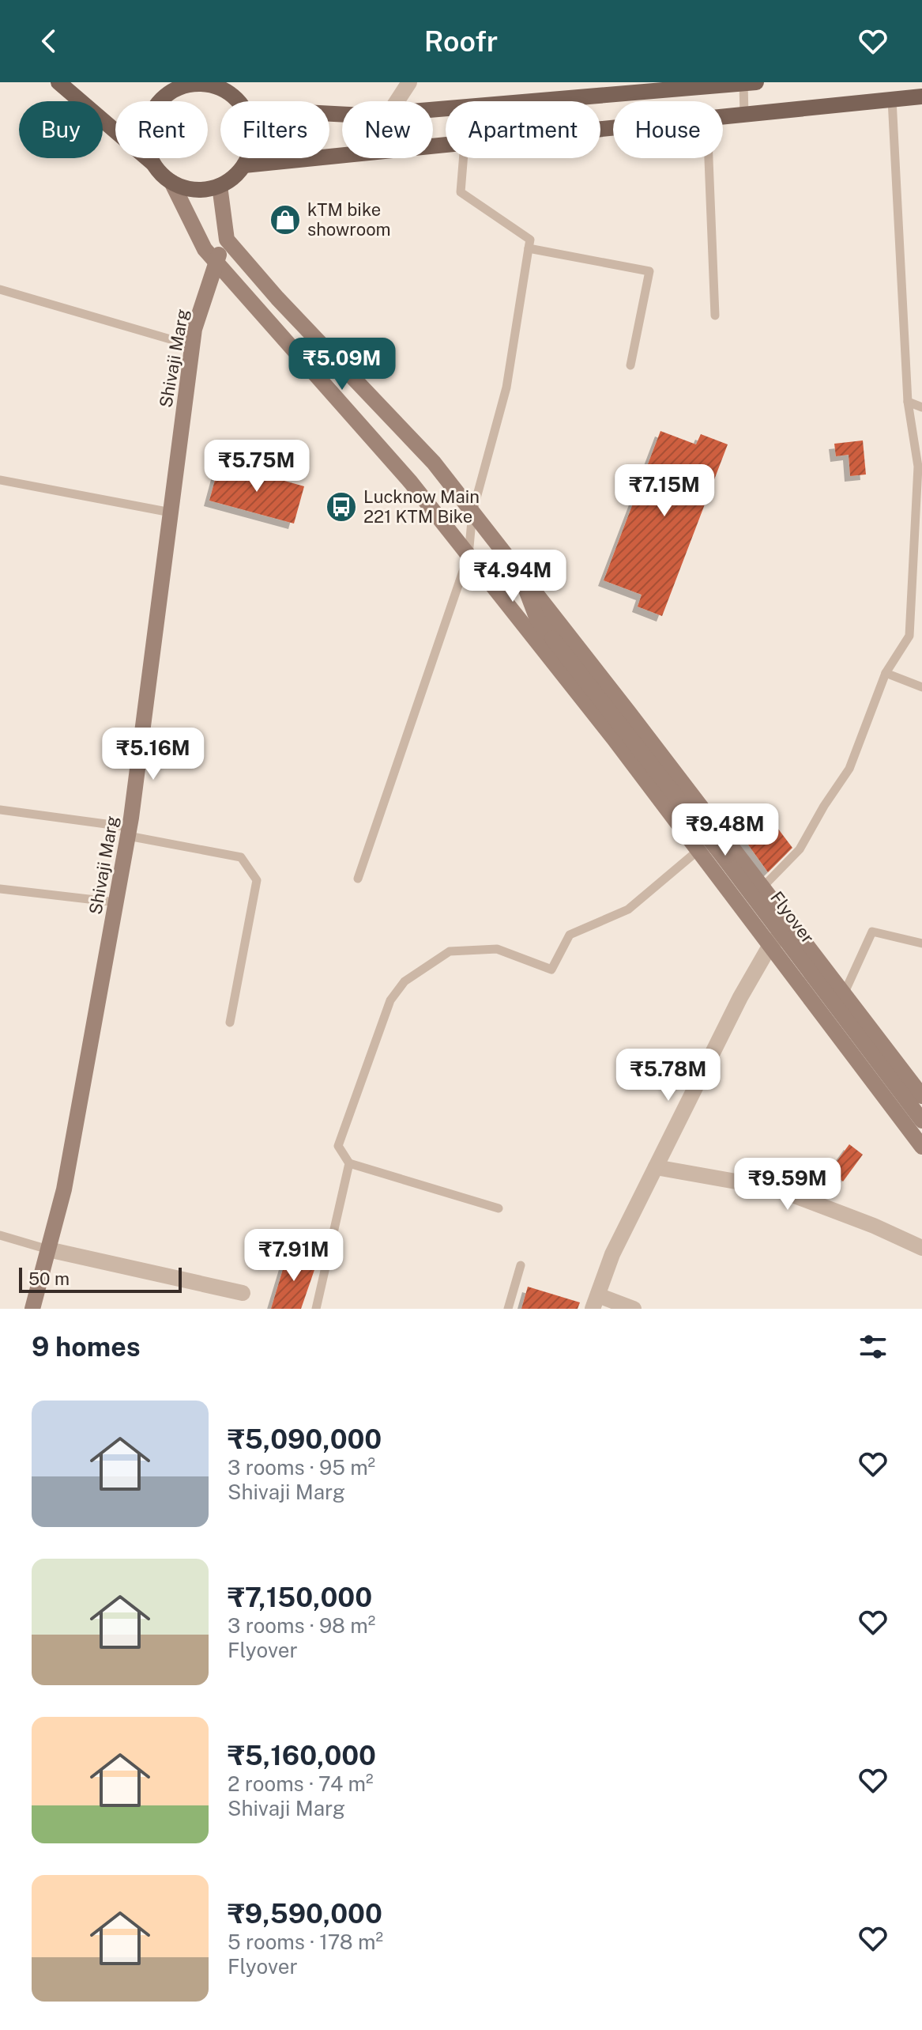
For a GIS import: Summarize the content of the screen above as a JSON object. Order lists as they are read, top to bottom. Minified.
{"streets":{"main road":["Shivaji Marg","Flyover"]},"places":{"shop":["kTM bike showroom"],"bus stop":["Lucknow Main 221 KTM Bike"]},"scale_bar":"50 m","page":{"header":"Roofr","chip":["Buy","Rent","Filters","New","Apartment","House"],"price":["₹5.09M","₹5.75M","₹7.15M","₹4.94M","₹5.16M","₹9.48M","₹5.78M","₹9.59M","₹7.91M"],"scale":"50 m","heading":"9 homes","list":[{"name":"₹5,090,000","note":"3 rooms · 95 m² · Shivaji Marg"},{"name":"₹7,150,000","note":"3 rooms · 98 m² · Flyover"},{"name":"₹5,160,000","note":"2 rooms · 74 m² · Shivaji Marg"},{"name":"₹9,590,000","note":"5 rooms · 178 m² · Flyover"}]}}
